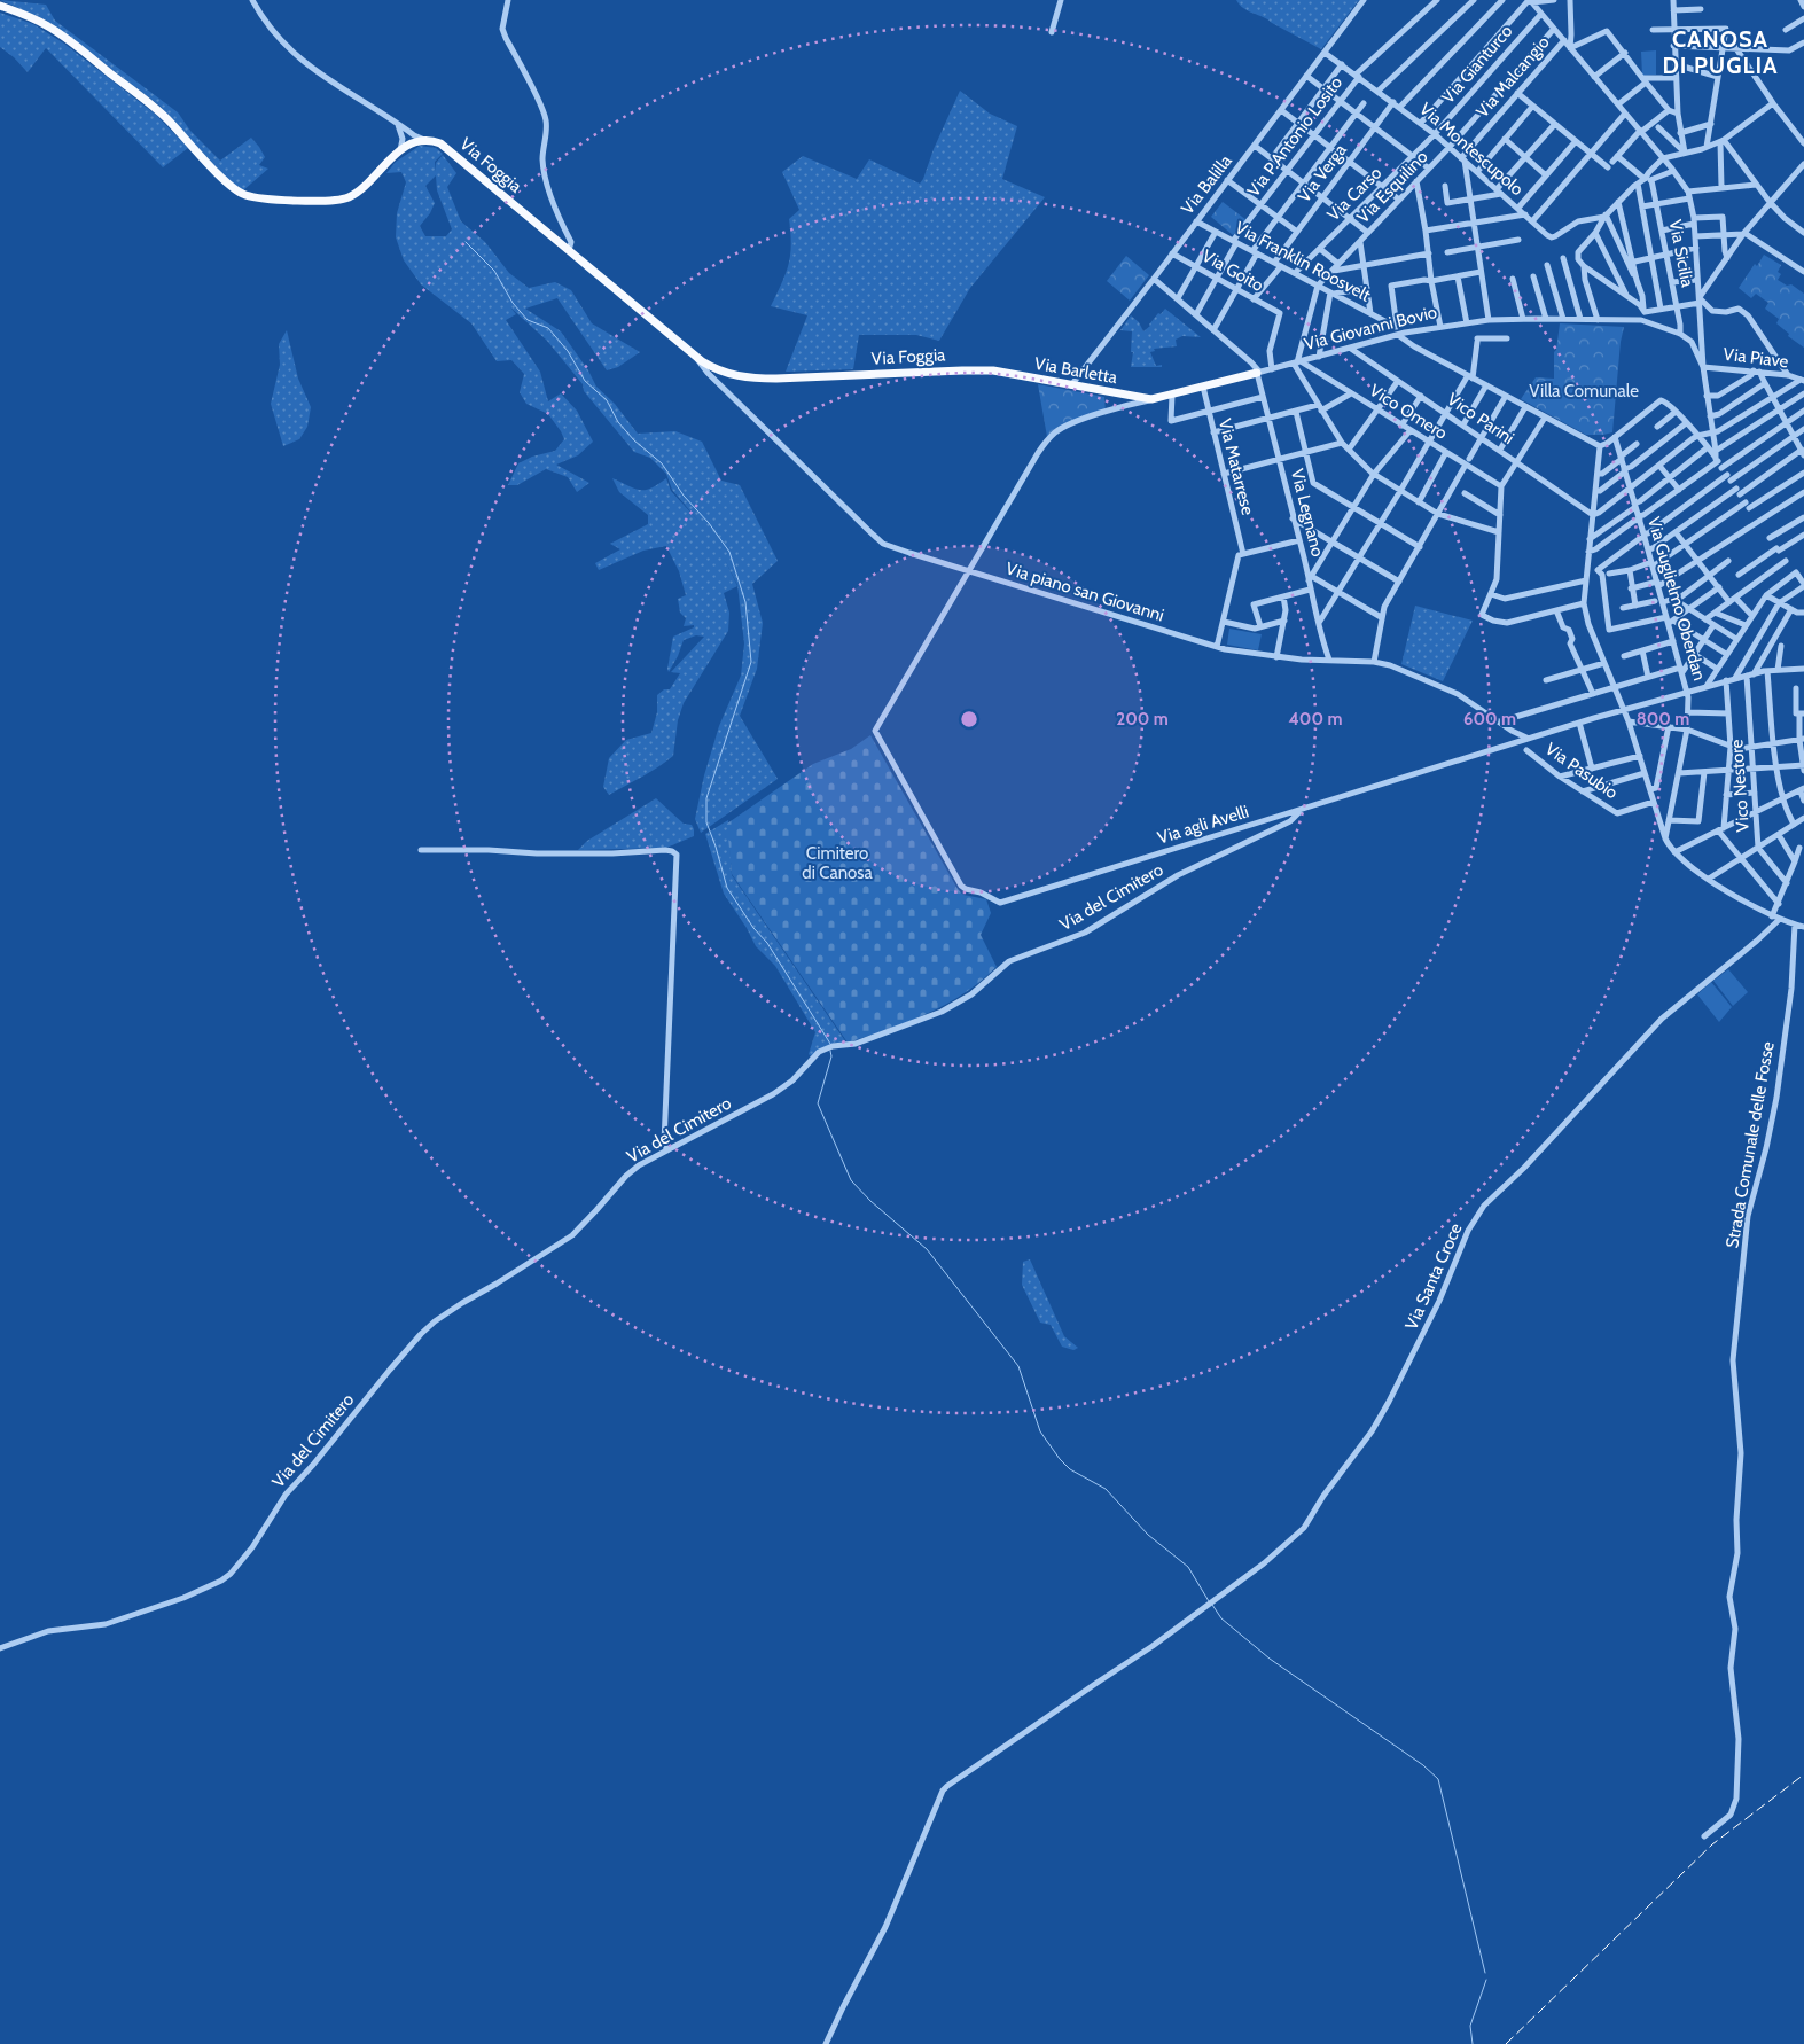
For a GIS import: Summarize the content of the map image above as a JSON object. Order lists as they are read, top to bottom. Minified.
{"streets":{"main road":["Via Foggia","Via Giovanni Bovio","Via Barletta"],"street":["Via Gianturco","Via Malcangio","Via P.Antonio Losito","Via Montescupolo","Via Verga","Via Balilla","Via Esquilino","Via Carso","Via Sicilia","Via Franklin Roosvelt","Via Goito","Via Piave","Vico Omero","Vico Parini","Via Matarrese","Via Legnano","Via piano san Giovanni","Via Guglielmo Oberdan","Via Pasubio","Vico Nestore","Via agli Avelli","Via del Cimitero","Strada Comunale delle Fosse","Via Santa Croce"]},"crossings":[["Via Gianturco","Via Montescupolo"],["Via Gianturco","Via Carso"],["Via Malcangio","Via Montescupolo"],["Via P.Antonio Losito","Via Montescupolo"],["Via P.Antonio Losito","Via Franklin Roosvelt"],["Via P.Antonio Losito","Via Goito"],["Via Montescupolo","Via Verga"],["Via Montescupolo","Via Balilla"],["Via Montescupolo","Via Esquilino"],["Via Montescupolo","Via Carso"],["Via Foggia","Via Barletta"],["Via Foggia","Via piano san Giovanni"],["Via Verga","Via Franklin Roosvelt"],["Via Verga","Via Goito"],["Via Balilla","Via Franklin Roosvelt"],["Via Balilla","Via Goito"],["Via Balilla","Via Barletta"],["Via Esquilino","Via Franklin Roosvelt"],["Via Carso","Via Franklin Roosvelt"],["Via Sicilia","Via Giovanni Bovio"],["Via Goito","Via Giovanni Bovio"],["Via Giovanni Bovio","Via Barletta"],["Via Giovanni Bovio","Vico Omero"],["Via Giovanni Bovio","Vico Parini"],["Via Giovanni Bovio","Via Matarrese"],["Via Giovanni Bovio","Via Legnano"],["Via Legnano","Via piano san Giovanni"],["Via piano san Giovanni","Via agli Avelli"],["Via Guglielmo Oberdan","Via agli Avelli"],["Vico Nestore","Via agli Avelli"],["Vico Nestore","Via Santa Croce"],["Via agli Avelli","Via del Cimitero"]],"districts":["CANOSA DI PUGLIA"],"parks":["Villa Comunale","Cimitero di Canosa"],"rings":["200 m","400 m","600 m","800 m"]}
